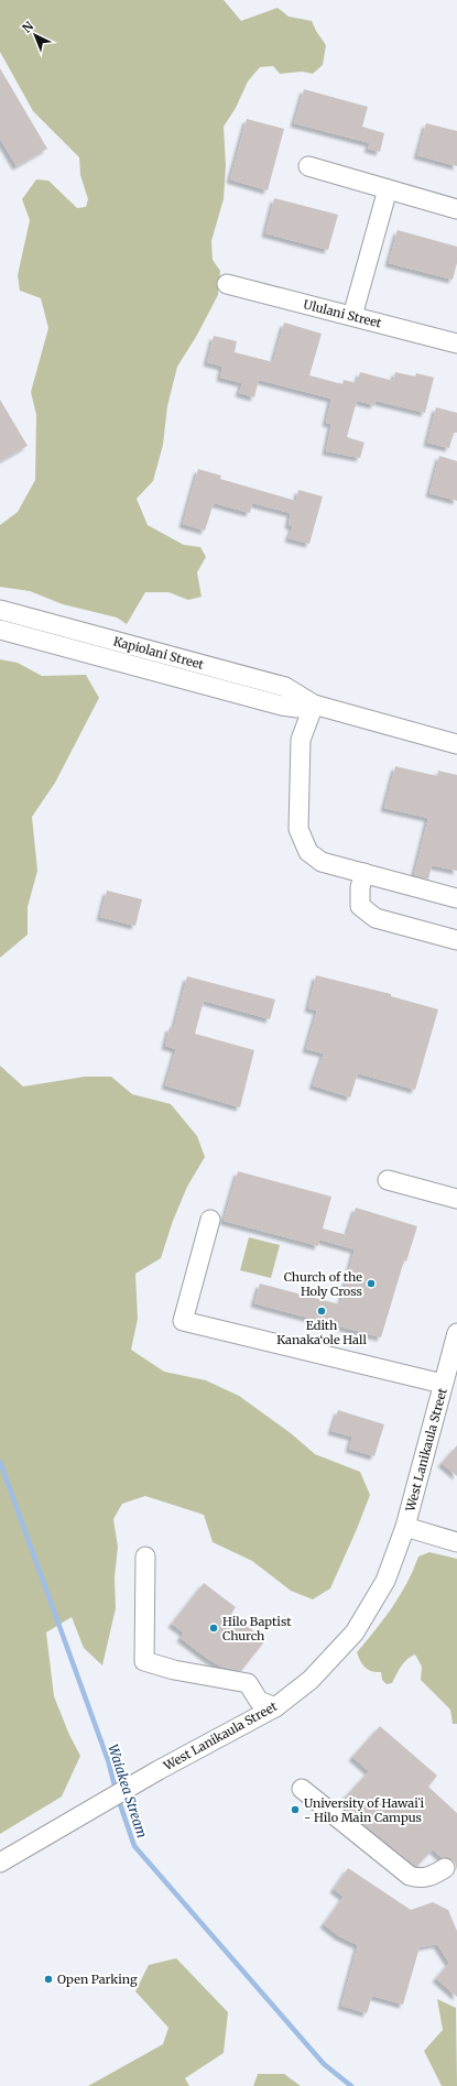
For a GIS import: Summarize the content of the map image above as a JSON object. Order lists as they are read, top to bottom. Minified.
{"streets":{"street":["Ululani Street","Kapiolani Street","West Lanikaula Street"]},"water":["Waiakea Stream"],"places":["Church of the Holy Cross","Edith Kanaka‘ole Hall","Hilo Baptist Church","University of Hawaiʻi - Hilo Main Campus","Open Parking"],"north":"top left"}
